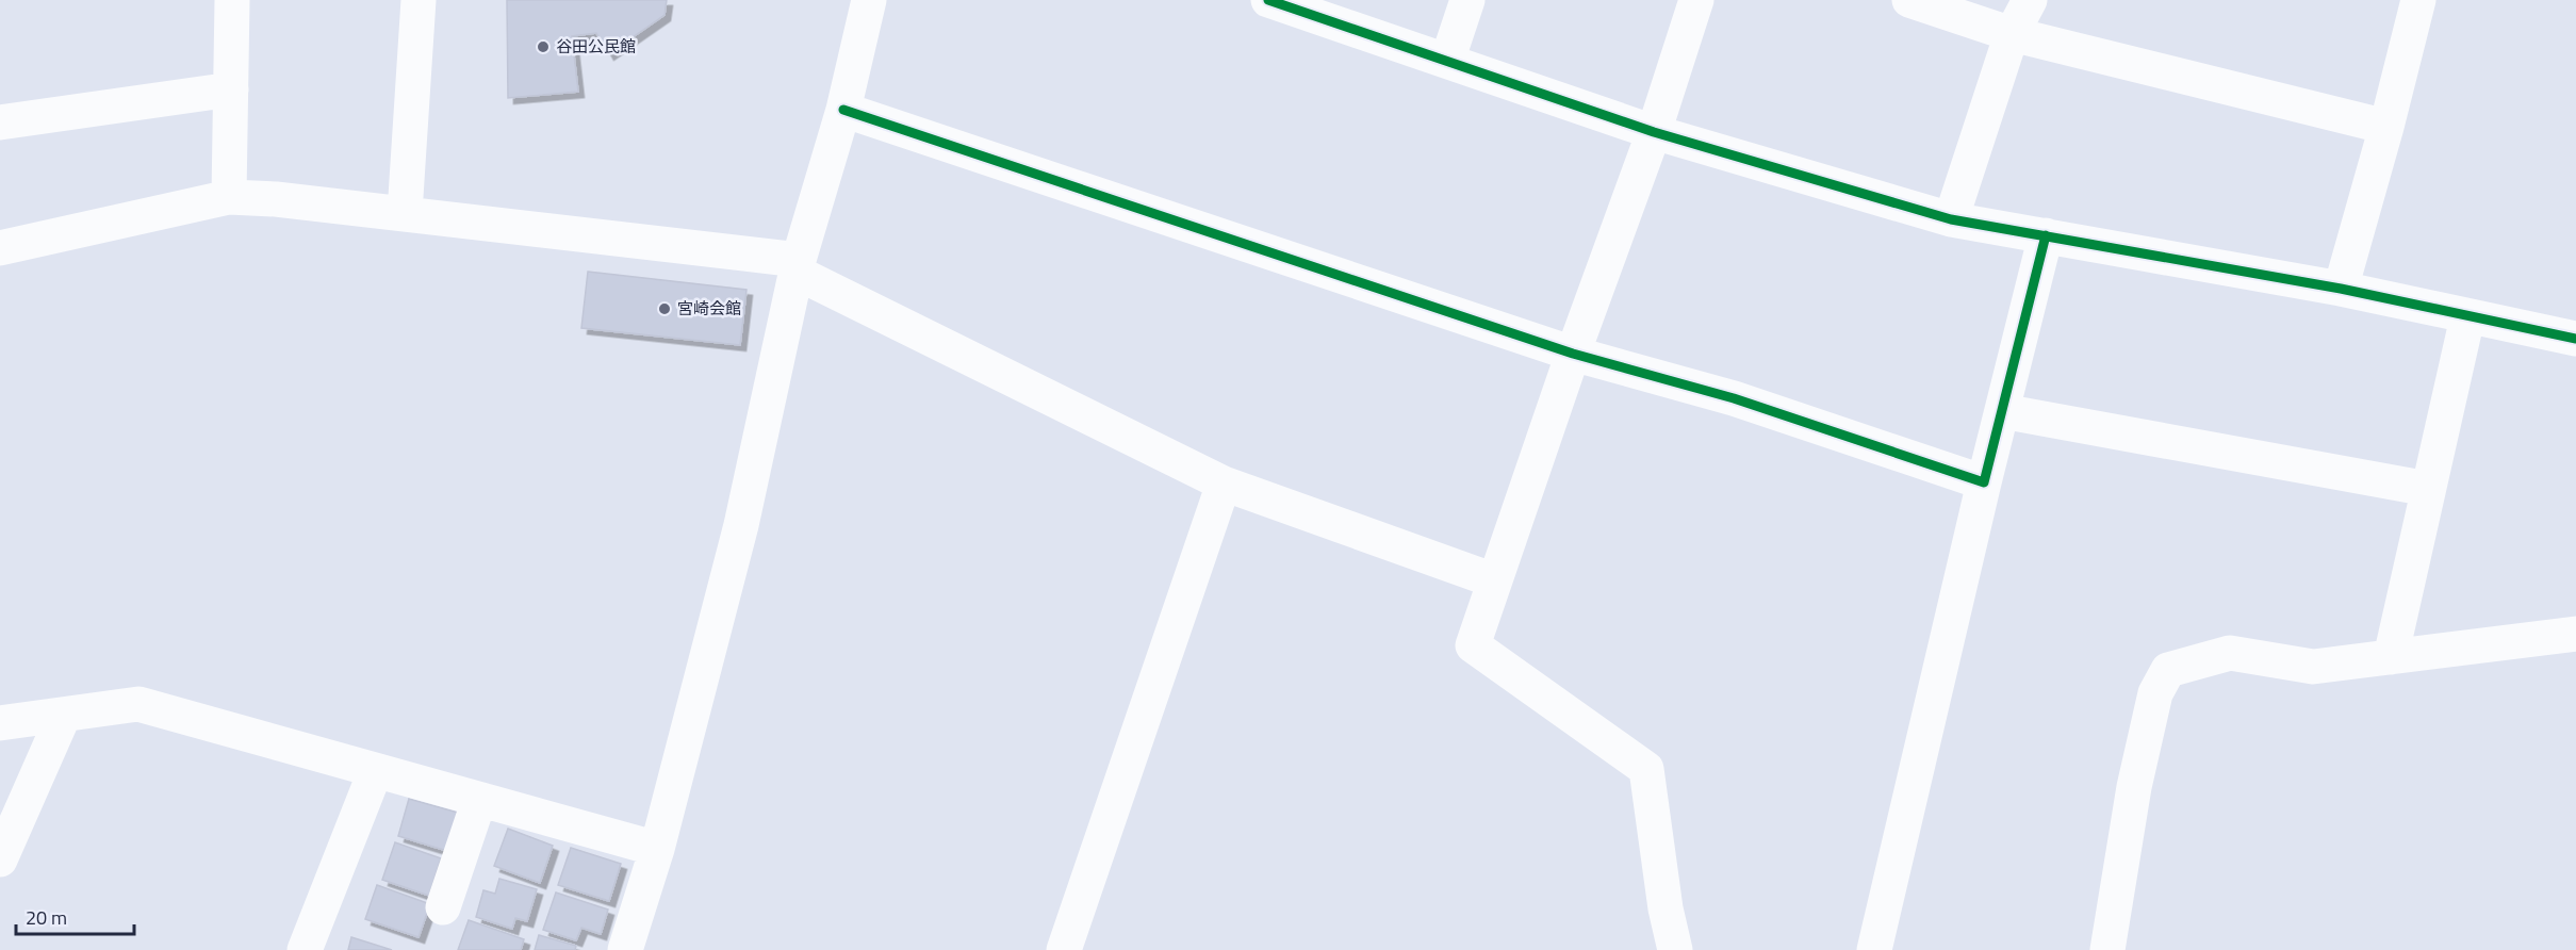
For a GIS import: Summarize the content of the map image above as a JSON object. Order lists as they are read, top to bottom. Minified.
{"places":["谷田公民館","宮崎会館"],"scale_bar":"20 m"}
